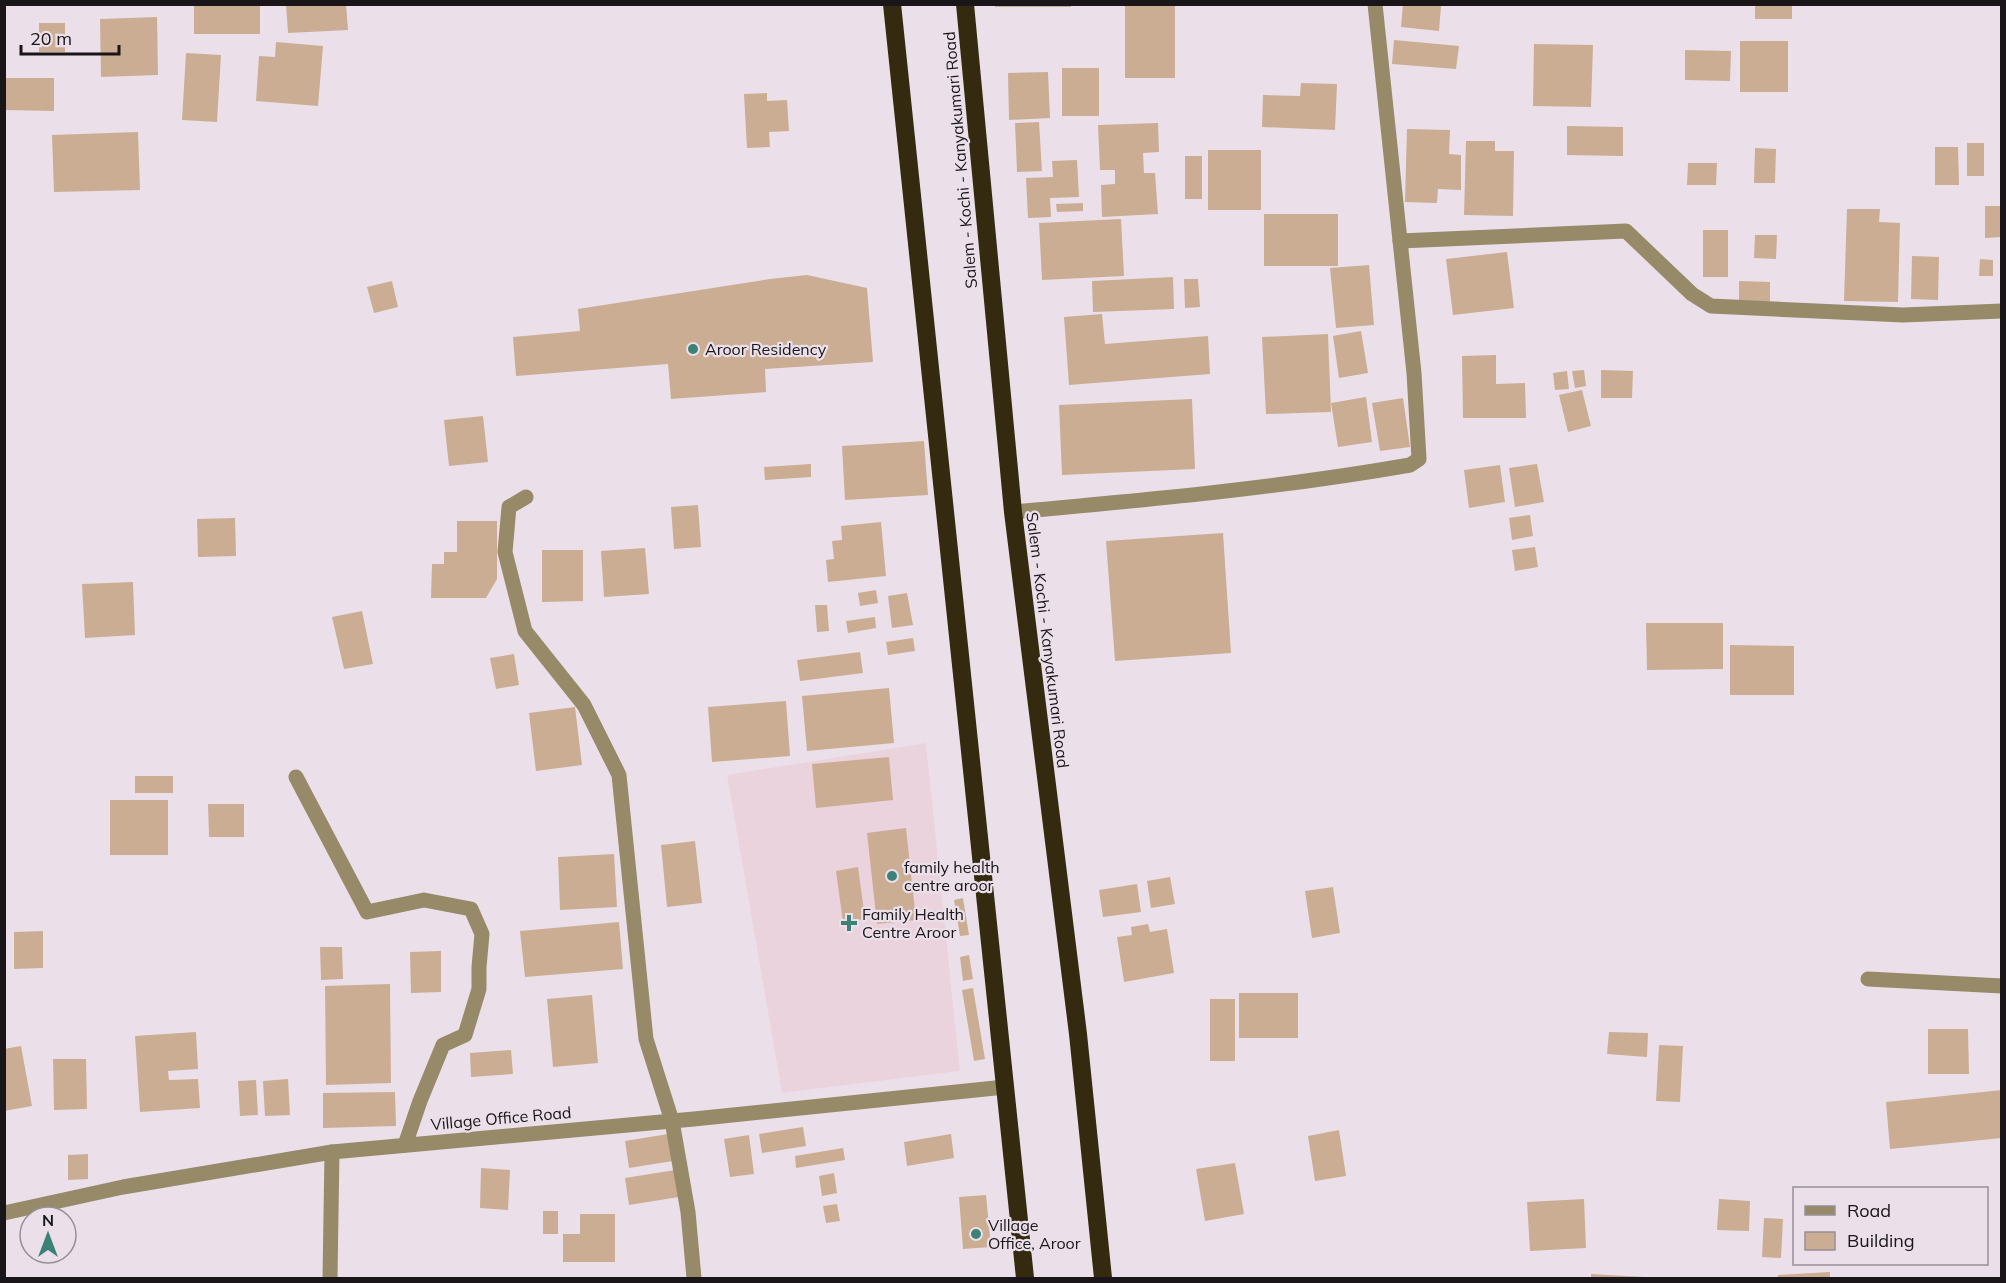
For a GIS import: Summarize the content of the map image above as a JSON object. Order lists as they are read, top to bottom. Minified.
{"streets":{"highway":["Salem - Kochi - Kanyakumari Road"],"street":["Village Office Road"]},"places":{"other":["Aroor Residency","family health centre aroor","Village Office, Aroor"],"health":["Family Health Centre Aroor"]},"legend":["Road","Building"],"scale_bar":"20 m","north":"top"}
